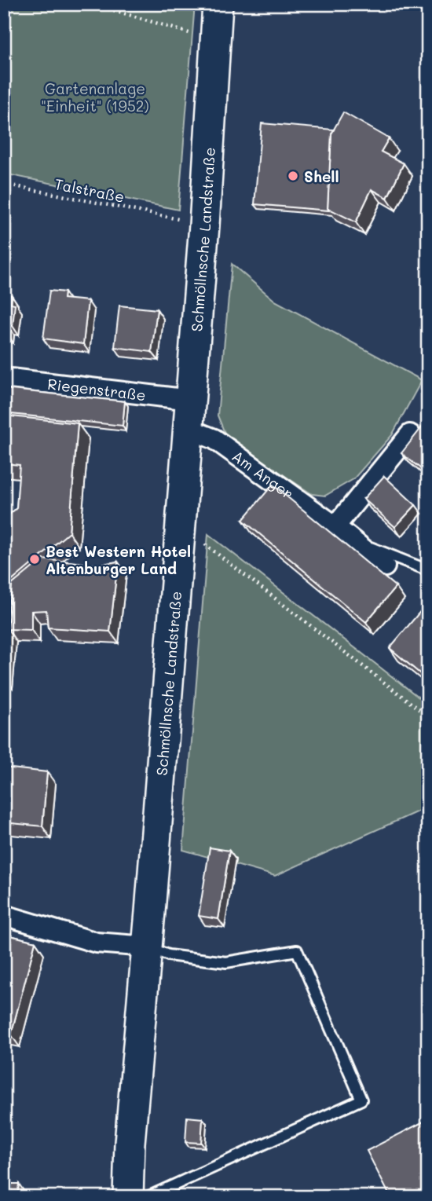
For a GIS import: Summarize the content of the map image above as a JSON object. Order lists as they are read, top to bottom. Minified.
{"streets":{"main road":["Schmöllnsche Landstraße"],"street":["Riegenstraße","Am Anger"],"path":["Talstraße"]},"crossings":[["Schmöllnsche Landstraße","Riegenstraße"],["Schmöllnsche Landstraße","Am Anger"]],"parks":["Gartenanlage \"Einheit\" (1952)"],"places":["Shell","Best Western Hotel Altenburger Land"]}
